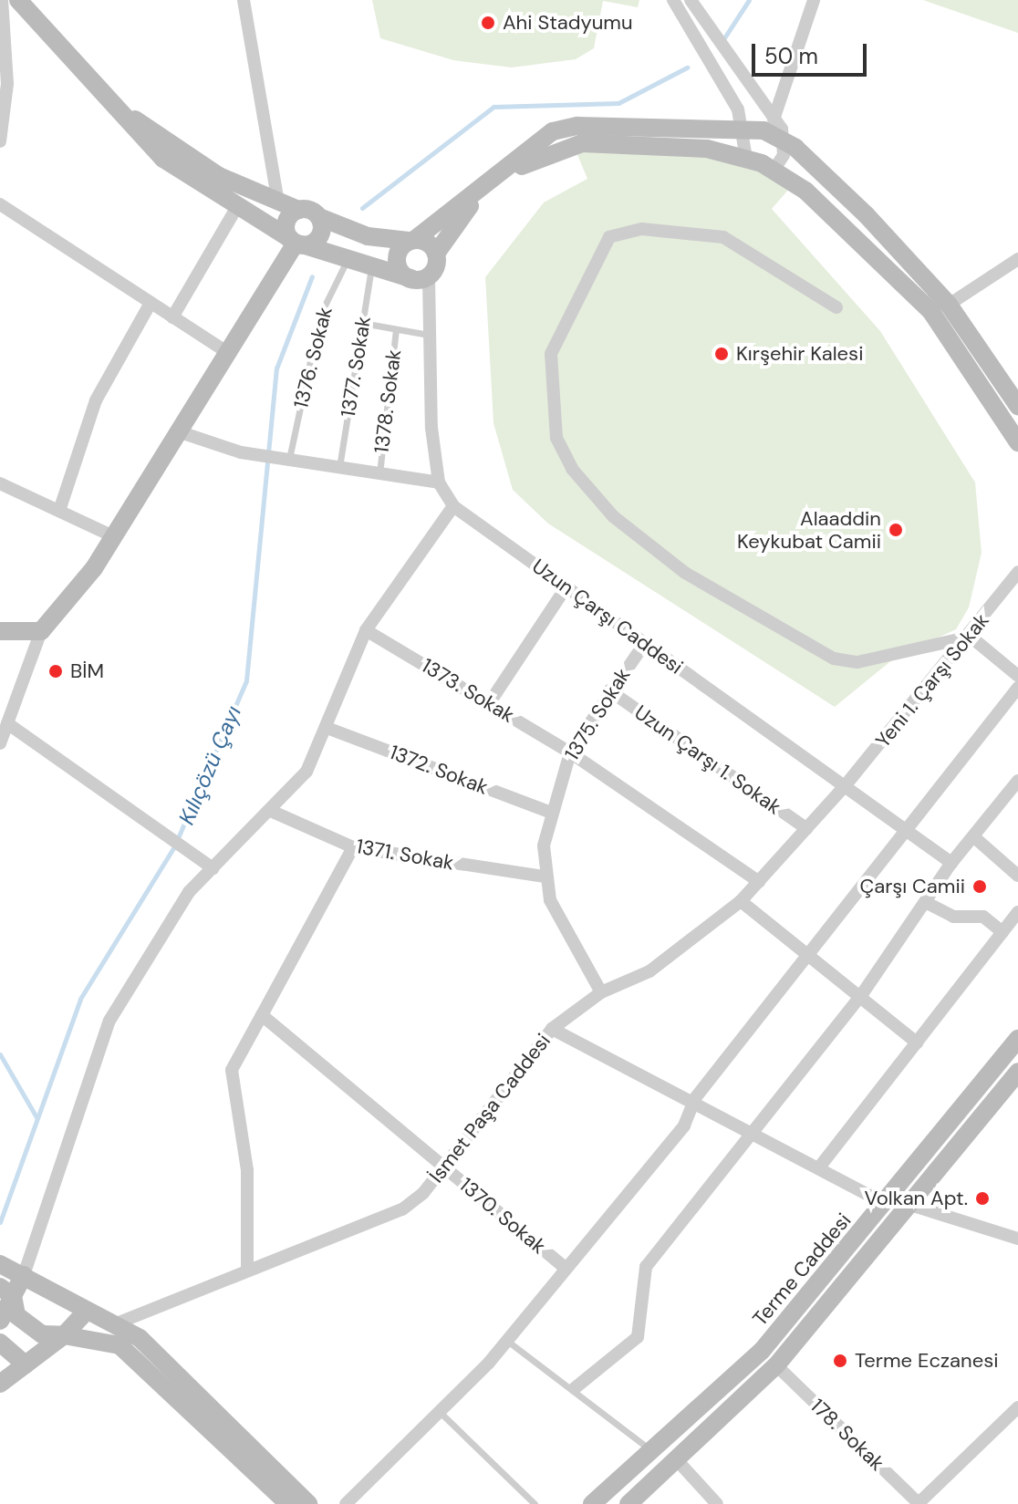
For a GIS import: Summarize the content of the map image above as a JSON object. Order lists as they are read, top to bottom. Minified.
{"streets":{"main road":["Terme Caddesi"],"street":["Uzun Çarşı Caddesi","Yeni 1. Çarşı Sokak","1373. Sokak","1375. Sokak","Uzun Çarşı 1. Sokak","1372. Sokak","1371. Sokak","İsmet Paşa Caddesi","1370. Sokak","178. Sokak"],"lane":["1376. Sokak","1377. Sokak","1378. Sokak"]},"crossings":[["Uzun Çarşı Caddesi","Yeni 1. Çarşı Sokak"],["Uzun Çarşı Caddesi","1375. Sokak"],["Uzun Çarşı Caddesi","İsmet Paşa Caddesi"],["Yeni 1. Çarşı Sokak","İsmet Paşa Caddesi"],["1373. Sokak","1375. Sokak"],["1373. Sokak","İsmet Paşa Caddesi"],["1375. Sokak","Uzun Çarşı 1. Sokak"],["1375. Sokak","1372. Sokak"],["1375. Sokak","1371. Sokak"],["1375. Sokak","İsmet Paşa Caddesi"],["Uzun Çarşı 1. Sokak","İsmet Paşa Caddesi"],["İsmet Paşa Caddesi","1370. Sokak"],["Terme Caddesi","178. Sokak"]],"water":["Kılıçözü Çayı"],"places":["Ahi Stadyumu","Kırşehir Kalesi","Alaaddin Keykubat Camii","BİM","Çarşı Camii","Volkan Apt.","Terme Eczanesi"],"scale_bar":"50 m"}
